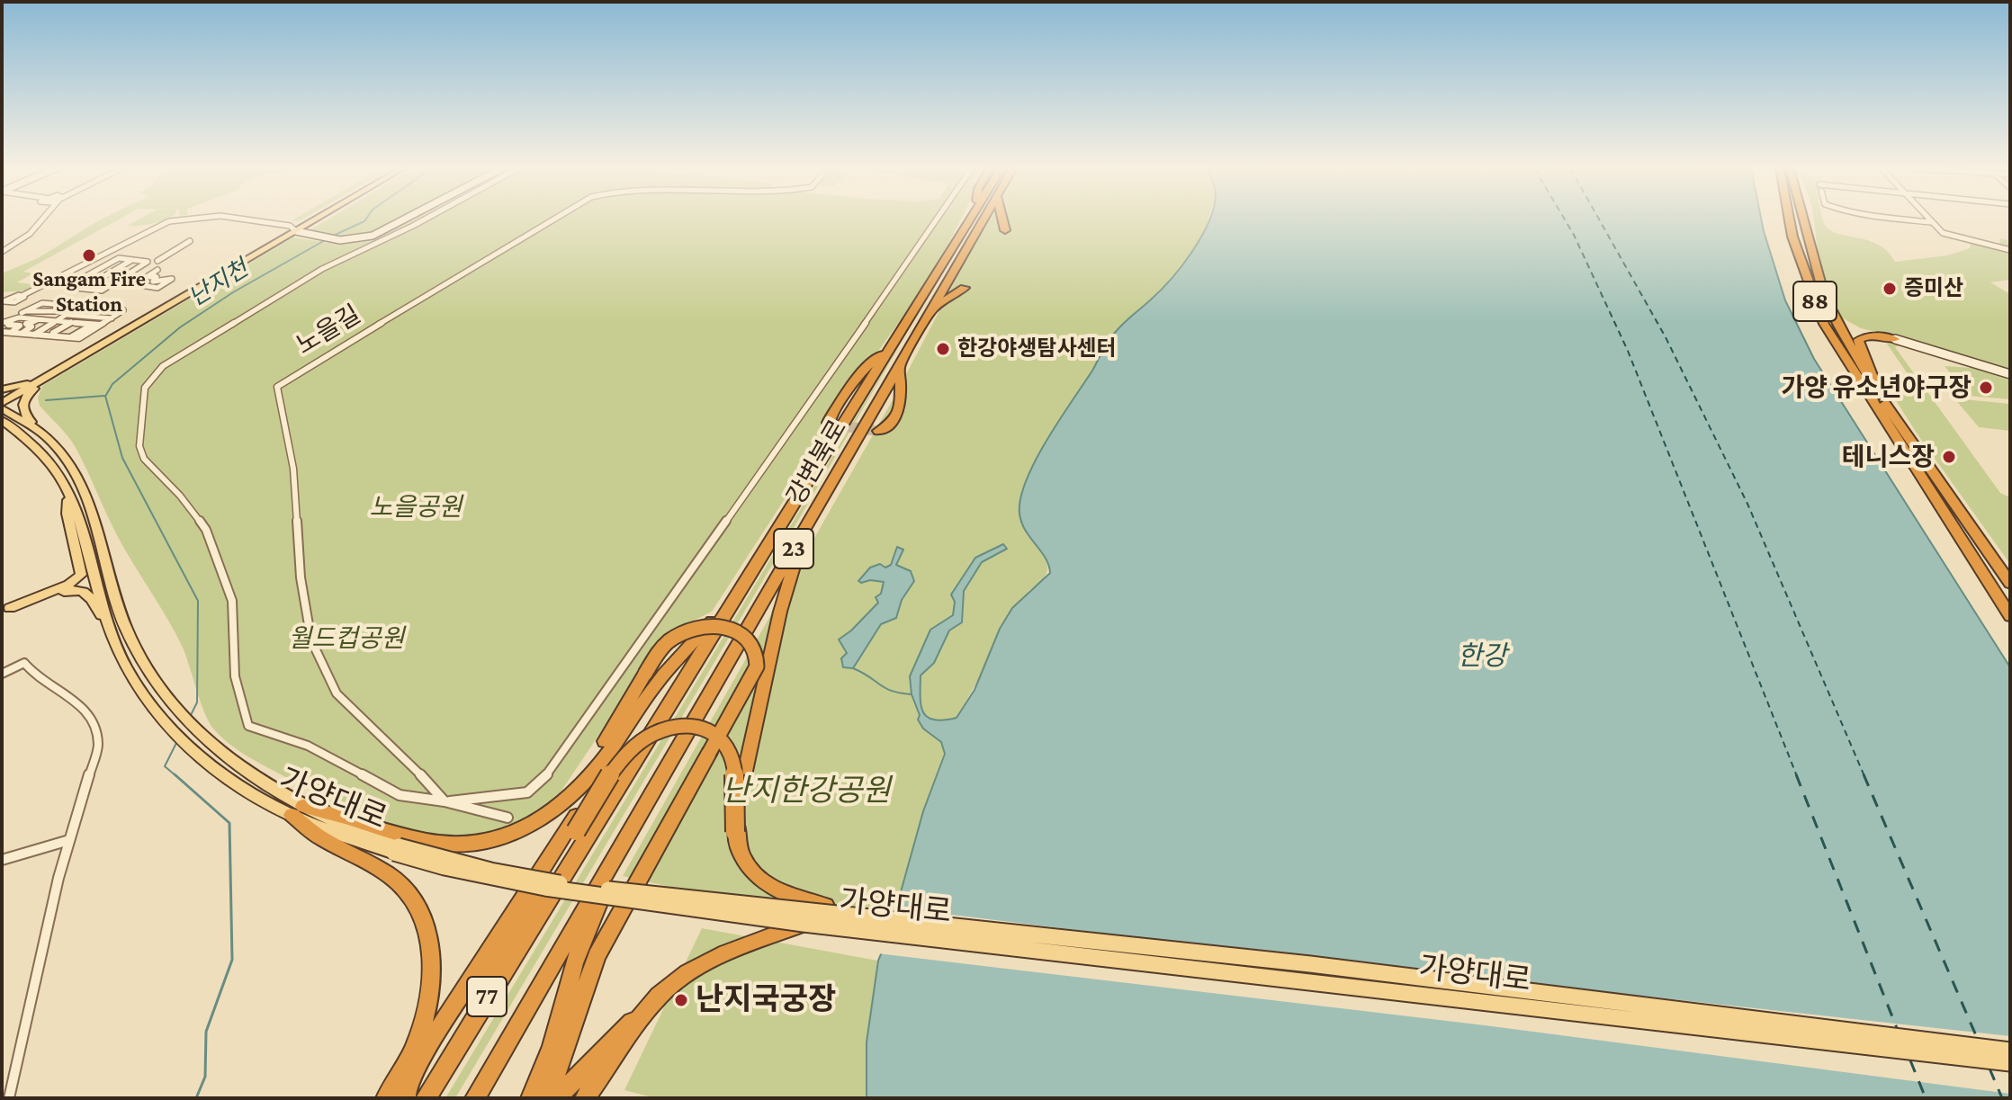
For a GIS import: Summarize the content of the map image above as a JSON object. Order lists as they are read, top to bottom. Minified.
{"streets":{"highway":["88","강변북로","23","77"],"main road":["가양대로"],"street":["노을길"]},"crossings":[["강변북로","77"]],"water":["난지천","한강"],"parks":["노을공원","월드컵공원","난지한강공원"],"places":["Sangam Fire Station","증미산","한강야생탐사센터","가양 유소년야구장","테니스장","난지국궁장"]}
